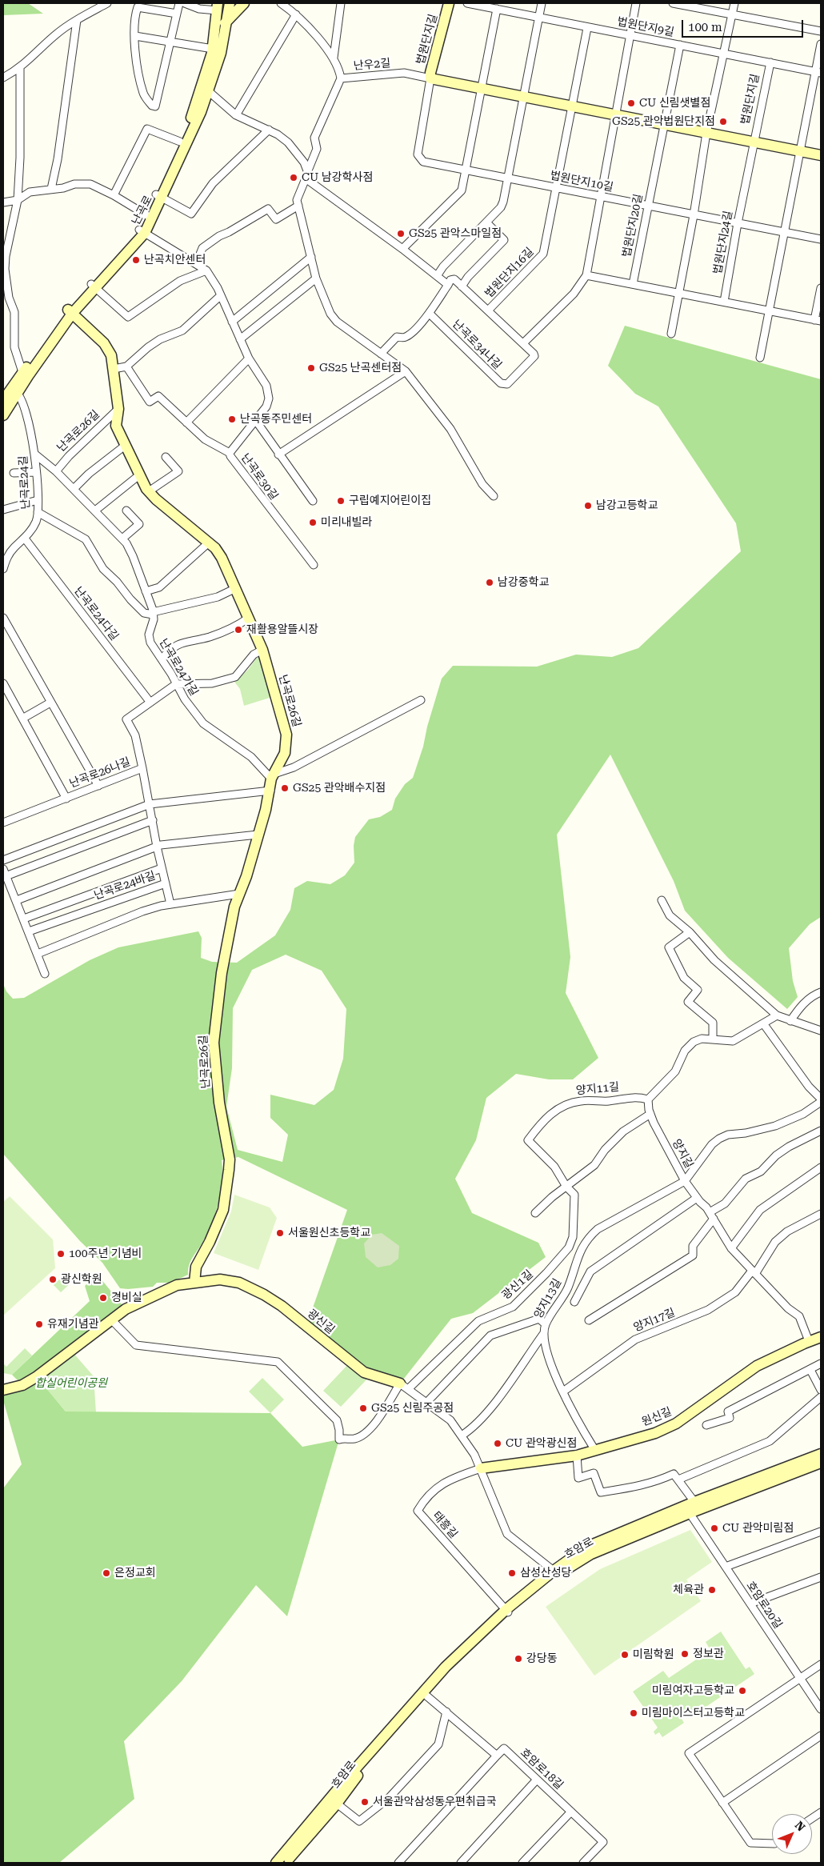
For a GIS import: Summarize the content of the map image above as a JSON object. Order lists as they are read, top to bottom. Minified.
{"streets":{"street":["법원단지9길","법원단지길","난우2길","법원단지10길","난곡로","법원단지20길","법원단지24길","법원단지16길","난곡로34나길","난곡로26길","난곡로30길","난곡로24길","난곡로24다길","난곡로24가길","난곡로26나길","난곡로24바길","양지11길","양지길","광신1길","양지13길","양지17길","광신길","원신길","태흥길","호암로","호암로20길","호암로18길"]},"crossings":[["법원단지9길","법원단지길"],["법원단지길","난우2길"],["법원단지길","법원단지10길"],["법원단지길","법원단지20길"],["법원단지길","법원단지24길"],["법원단지길","법원단지16길"],["난우2길","법원단지10길"],["법원단지10길","법원단지20길"],["법원단지10길","법원단지24길"],["법원단지10길","법원단지16길"],["난곡로","난곡로26길"],["난곡로","난곡로30길"],["난곡로","난곡로24길"],["법원단지16길","난곡로34나길"],["난곡로26길","난곡로24가길"],["난곡로26길","광신길"],["난곡로24길","난곡로24다길"],["난곡로24길","난곡로24가길"],["난곡로24다길","난곡로26나길"],["난곡로24가길","난곡로26나길"],["양지11길","양지길"],["양지11길","광신1길"],["양지길","양지13길"],["양지길","양지17길"],["양지길","원신길"],["광신1길","광신길"],["양지13길","양지17길"],["양지13길","원신길"],["광신길","원신길"],["광신길","태흥길"],["광신길","호암로"],["원신길","태흥길"],["태흥길","호암로"],["호암로","호암로20길"]],"parks":["합실어린이공원"],"places":["CU 신림샛별점","GS25 관악법원단지점","CU 남강학사점","GS25 관악스마일점","난곡치안센터","GS25 난곡센터점","난곡동주민센터","구립예지어린이집","남강고등학교","미리내빌라","남강중학교","재활용알뜰시장","GS25 관악배수지점","서울원신초등학교","100주년 기념비","광신학원","경비실","유재기념관","GS25 신림주공점","CU 관악광신점","CU 관악미림점","은정교회","삼성산성당","체육관","정보관","미림학원","강당동","미림여자고등학교","미림마이스터고등학교","서울관악삼성동우편취급국"],"scale_bar":"100 m","north":"top right"}
